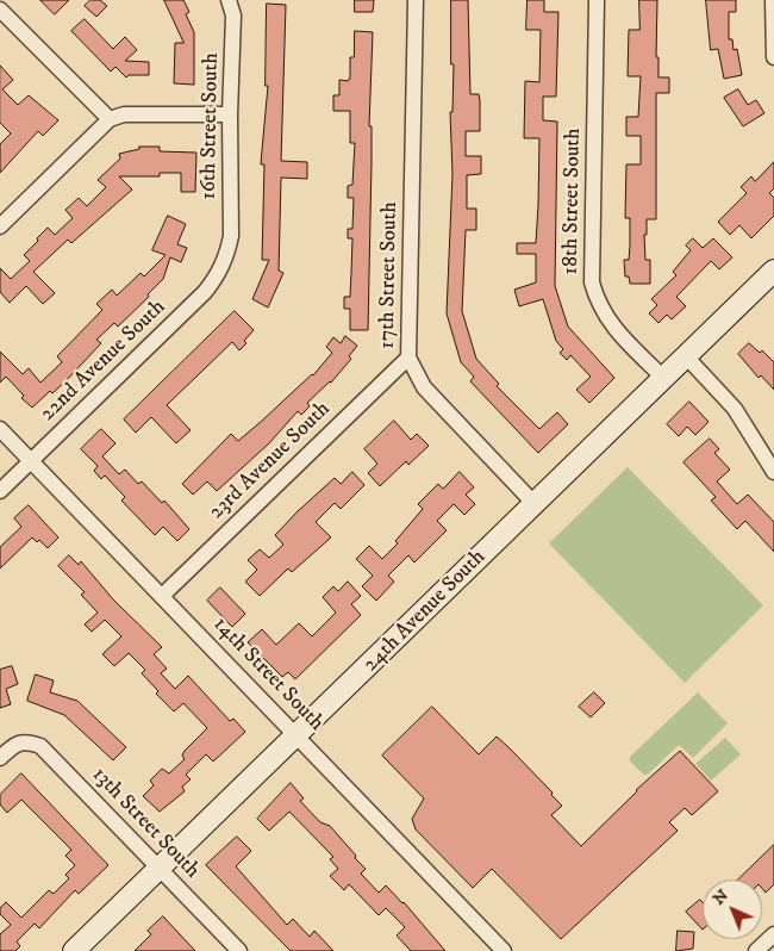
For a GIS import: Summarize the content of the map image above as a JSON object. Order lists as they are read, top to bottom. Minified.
{"streets":{"street":["16th Street South","18th Street South","17th Street South","22nd Avenue South","23rd Avenue South","24th Avenue South","14th Street South","13th Street South"]},"crossings":[["16th Street South","22nd Avenue South"],["18th Street South","24th Avenue South"],["17th Street South","23rd Avenue South"],["17th Street South","24th Avenue South"],["22nd Avenue South","14th Street South"],["23rd Avenue South","14th Street South"],["24th Avenue South","14th Street South"],["24th Avenue South","13th Street South"]],"north":"top left"}
